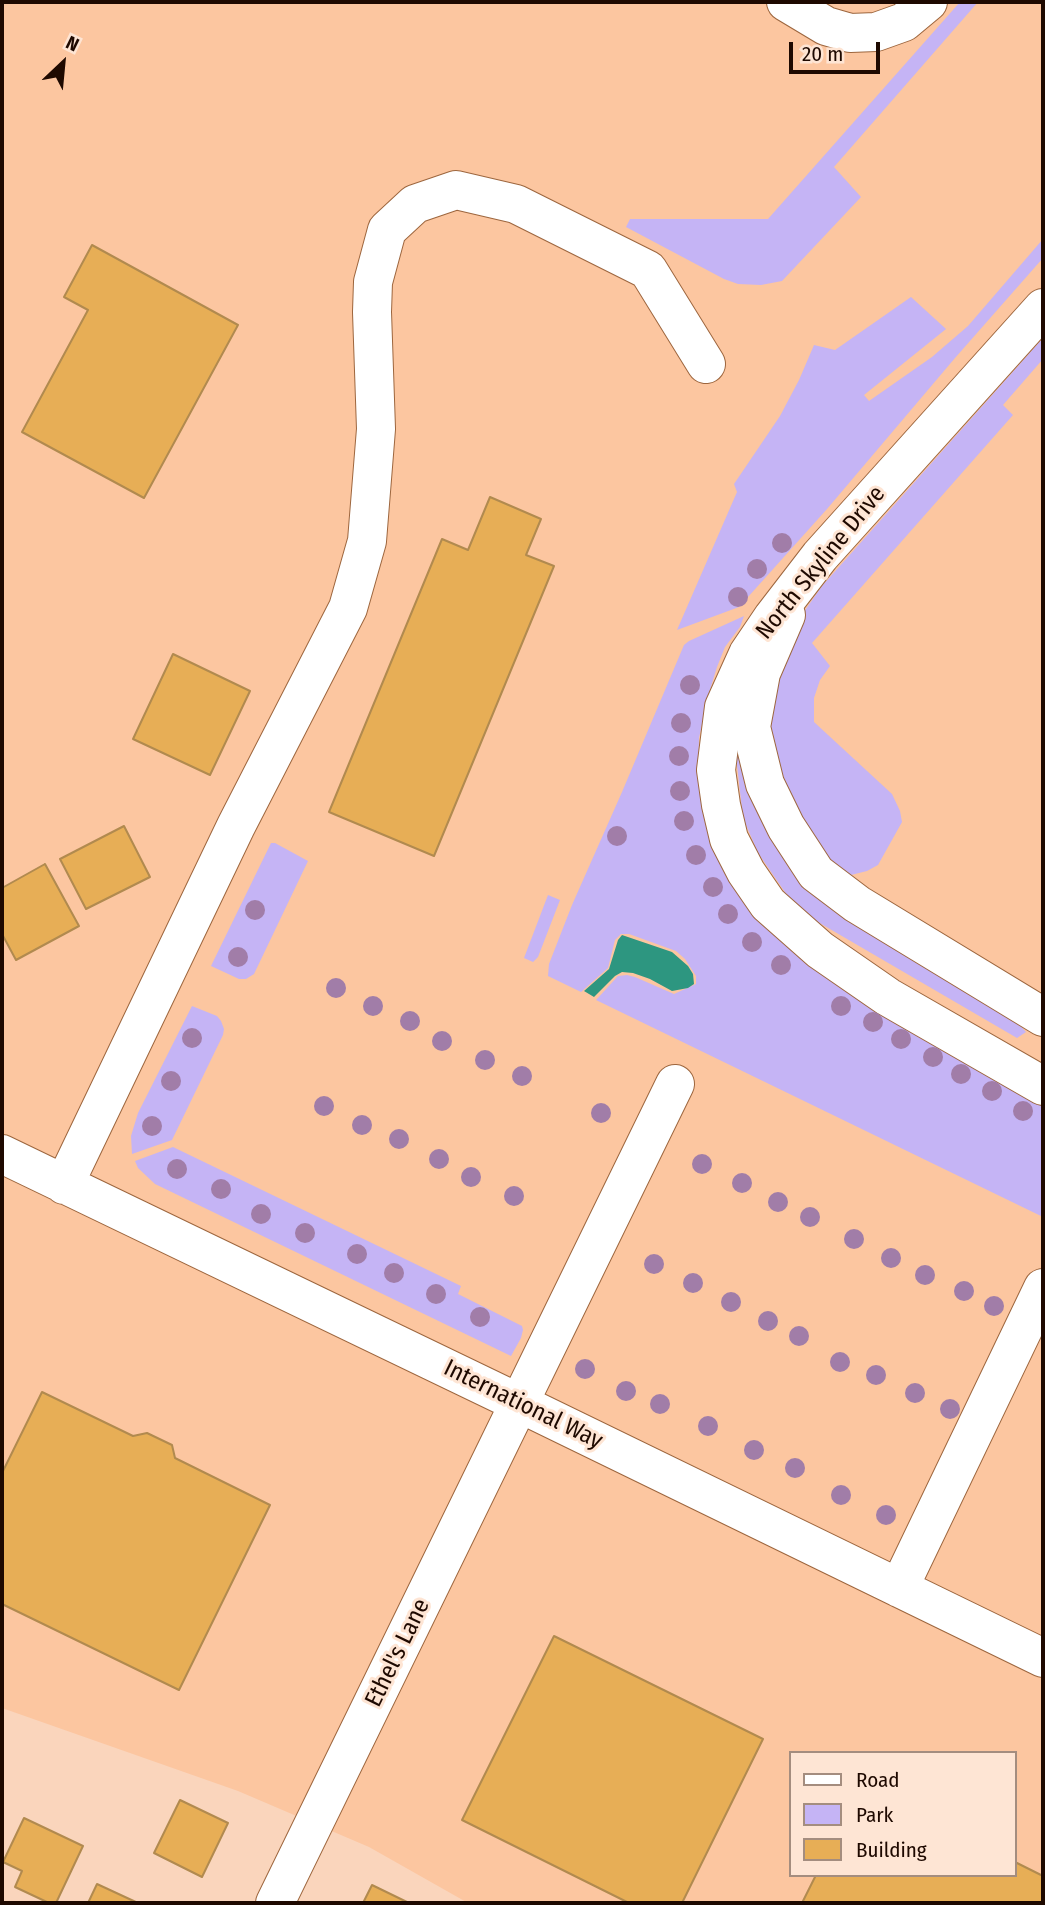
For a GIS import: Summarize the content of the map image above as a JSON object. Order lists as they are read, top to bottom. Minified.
{"streets":{"street":["North Skyline Drive","International Way","Ethel's Lane"]},"crossings":[["International Way","Ethel's Lane"]],"legend":["Road","Park","Building"],"scale_bar":"20 m","north":"top right"}
